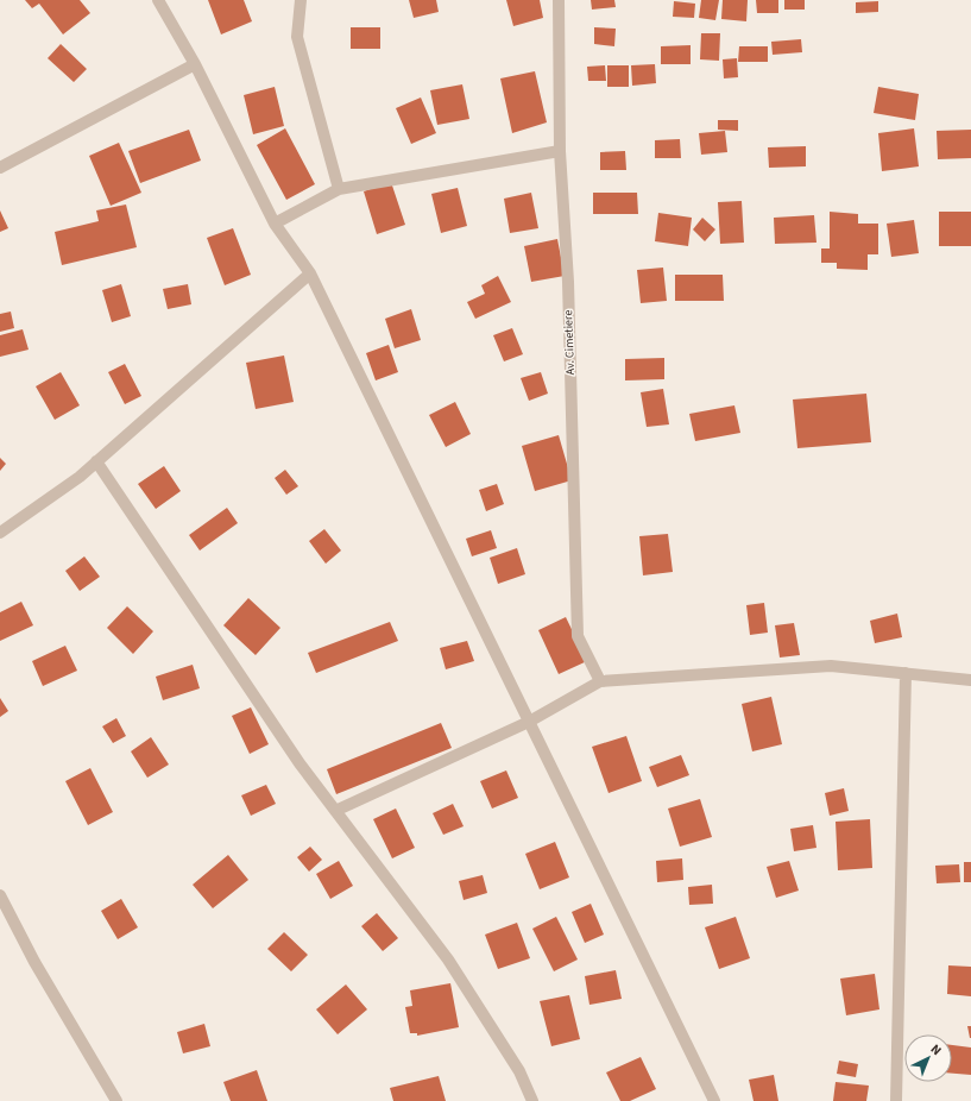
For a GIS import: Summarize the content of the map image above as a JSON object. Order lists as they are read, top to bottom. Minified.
{"streets":{"street":["Av. Cimetiere"]},"north":"top right"}
